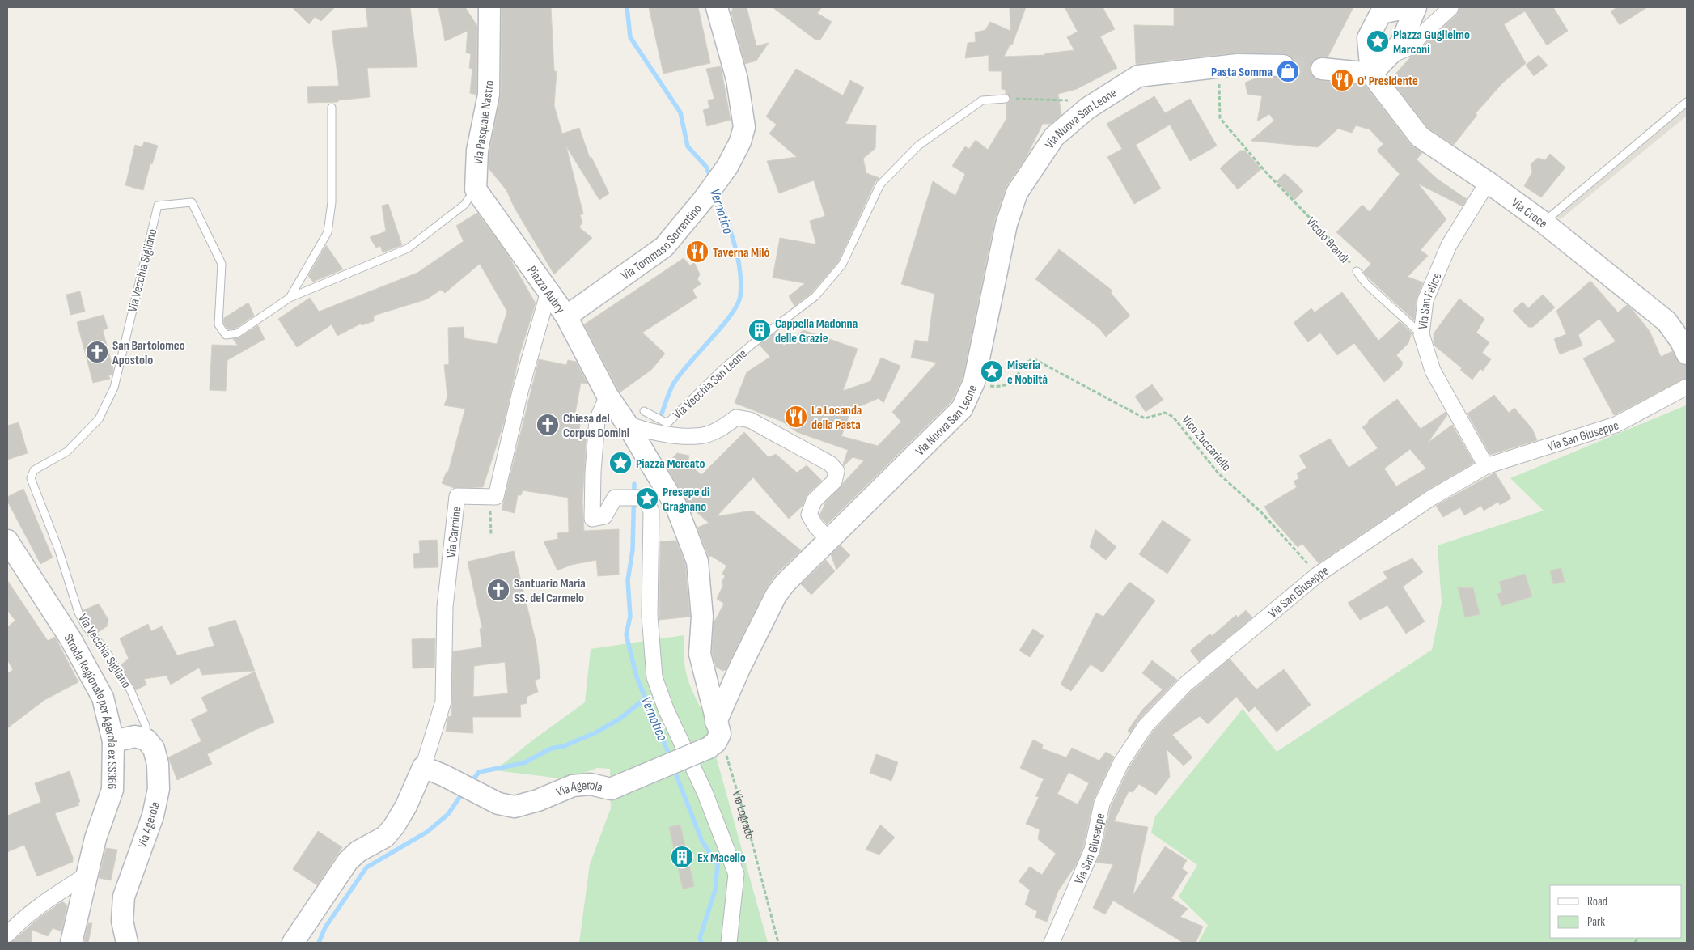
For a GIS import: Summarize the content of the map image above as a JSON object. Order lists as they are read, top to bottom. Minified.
{"streets":{"street":["Via Nuova San Leone","Via Pasquale Nastro","Via Croce","Via Tommaso Sorrentino","Piazza Aubry","Via San Felice","Via San Giuseppe","Via Carmine","Strada Regionale per Agerola ex SS366","Via Agerola"],"lane":["Vicolo Brandi","Via Vecchia Sigliano","Via Vecchia San Leone"],"path":["Vico Zuccariello","Via Logrado"]},"crossings":[["Via Nuova San Leone","Vicolo Brandi"],["Via Nuova San Leone","Vico Zuccariello"],["Via Pasquale Nastro","Via Vecchia Sigliano"],["Via Pasquale Nastro","Piazza Aubry"],["Via Croce","Via San Felice"],["Vicolo Brandi","Via San Felice"],["Via Tommaso Sorrentino","Piazza Aubry"],["Via Vecchia Sigliano","Piazza Aubry"],["Via Vecchia Sigliano","Via Agerola"],["Via San Felice","Via San Giuseppe"],["Via San Giuseppe","Vico Zuccariello"],["Via Carmine","Via Agerola"],["Via Agerola","Via Logrado"]],"water":["Vernotico"],"places":{"place":["Piazza Guglielmo Marconi","Miseria e Nobiltà","Piazza Mercato","Presepe di Gragnano"],"shop":["Pasta Somma"],"restaurant":["O' Presidente","Taverna Milò","La Locanda della Pasta"],"building":["Cappella Madonna delle Grazie","Ex Macello"],"church":["San Bartolomeo Apostolo","Chiesa del Corpus Domini","Santuario Maria SS. del Carmelo"]},"legend":["Road","Park"]}
